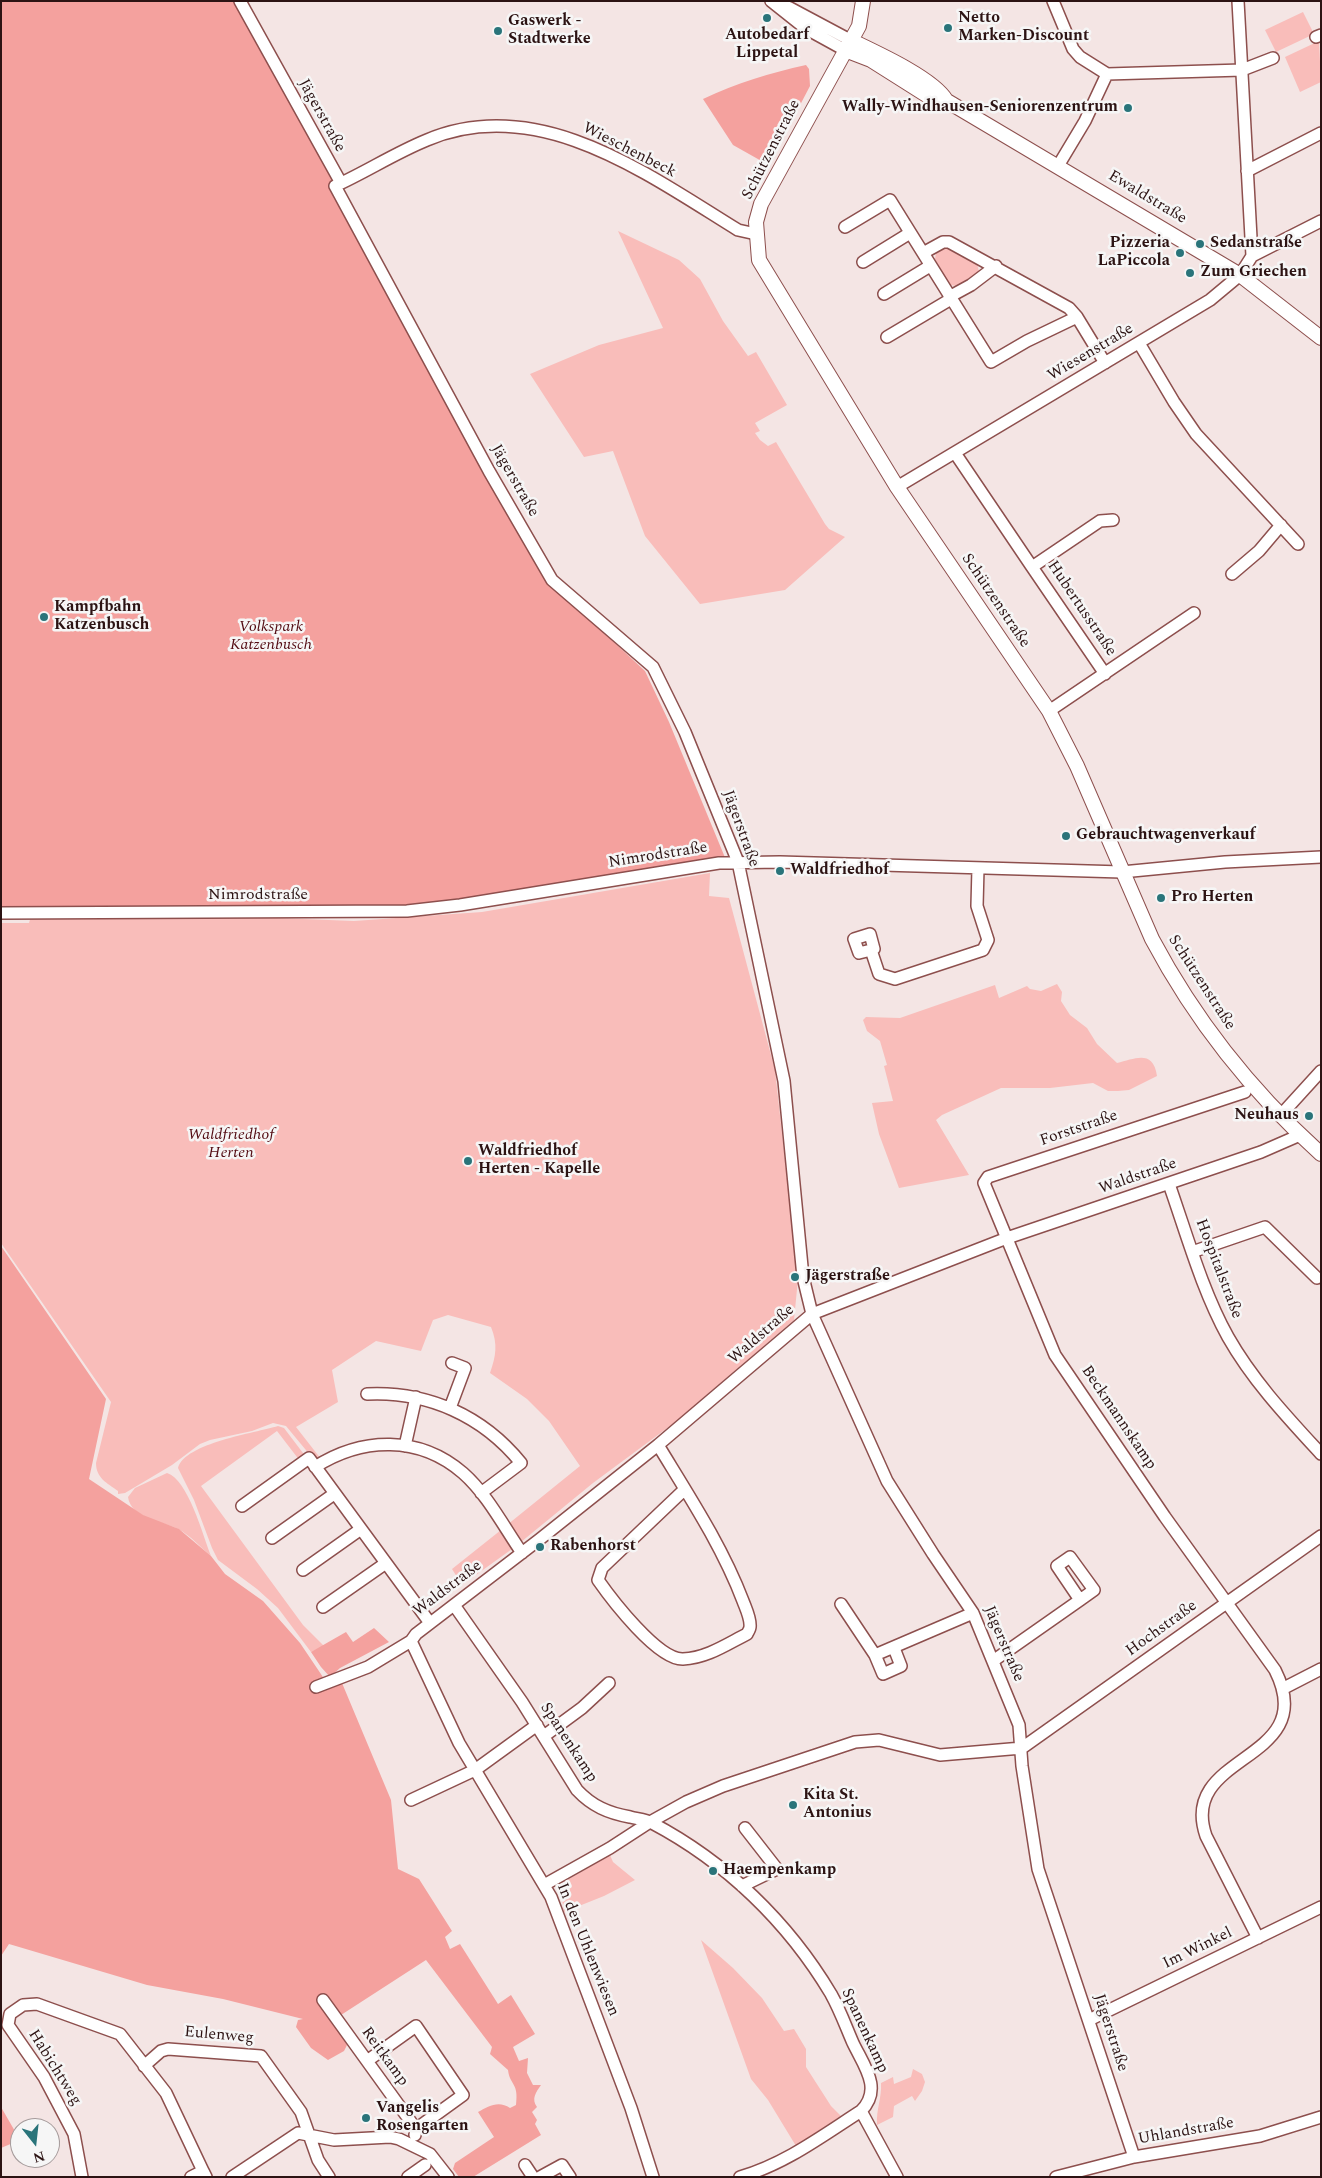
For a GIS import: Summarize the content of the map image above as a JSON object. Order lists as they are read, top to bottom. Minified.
{"streets":{"main road":["Schützenstraße","Ewaldstraße"],"street":["Jägerstraße","Wieschenbeck","Wiesenstraße","Hubertusstraße","Nimrodstraße","Forststraße","Waldstraße","Hospitalstraße","Beckmannskamp","Hochstraße","Spanenkamp","Im Winkel","In den Uhlenwiesen","Eulenweg","Reitkamp","Habichtweg","Uhlandstraße"]},"crossings":[["Jägerstraße","Wieschenbeck"],["Jägerstraße","Nimrodstraße"],["Jägerstraße","Waldstraße"],["Jägerstraße","Hochstraße"],["Jägerstraße","Im Winkel"],["Jägerstraße","Uhlandstraße"],["Schützenstraße","Wieschenbeck"],["Schützenstraße","Ewaldstraße"],["Schützenstraße","Wiesenstraße"],["Schützenstraße","Nimrodstraße"],["Schützenstraße","Waldstraße"],["Ewaldstraße","Wiesenstraße"],["Forststraße","Waldstraße"],["Forststraße","Beckmannskamp"],["Waldstraße","Hospitalstraße"],["Waldstraße","Beckmannskamp"],["Waldstraße","Spanenkamp"],["Waldstraße","In den Uhlenwiesen"],["Beckmannskamp","Hochstraße"],["Eulenweg","Habichtweg"]],"parks":["Volkspark Katzenbusch","Waldfriedhof Herten"],"places":["Autobedarf Lippetal","Netto Marken-Discount","Gaswerk - Stadtwerke","Wally-Windhausen-Seniorenzentrum","Sedanstraße","Pizzeria LaPiccola","Zum Griechen","Kampfbahn Katzenbusch","Gebrauchtwagenverkauf","Waldfriedhof","Pro Herten","Neuhaus","Waldfriedhof Herten - Kapelle","Jägerstraße","Rabenhorst","Kita St. Antonius","Haempenkamp","Vangelis Rosengarten"],"north":"bottom"}
